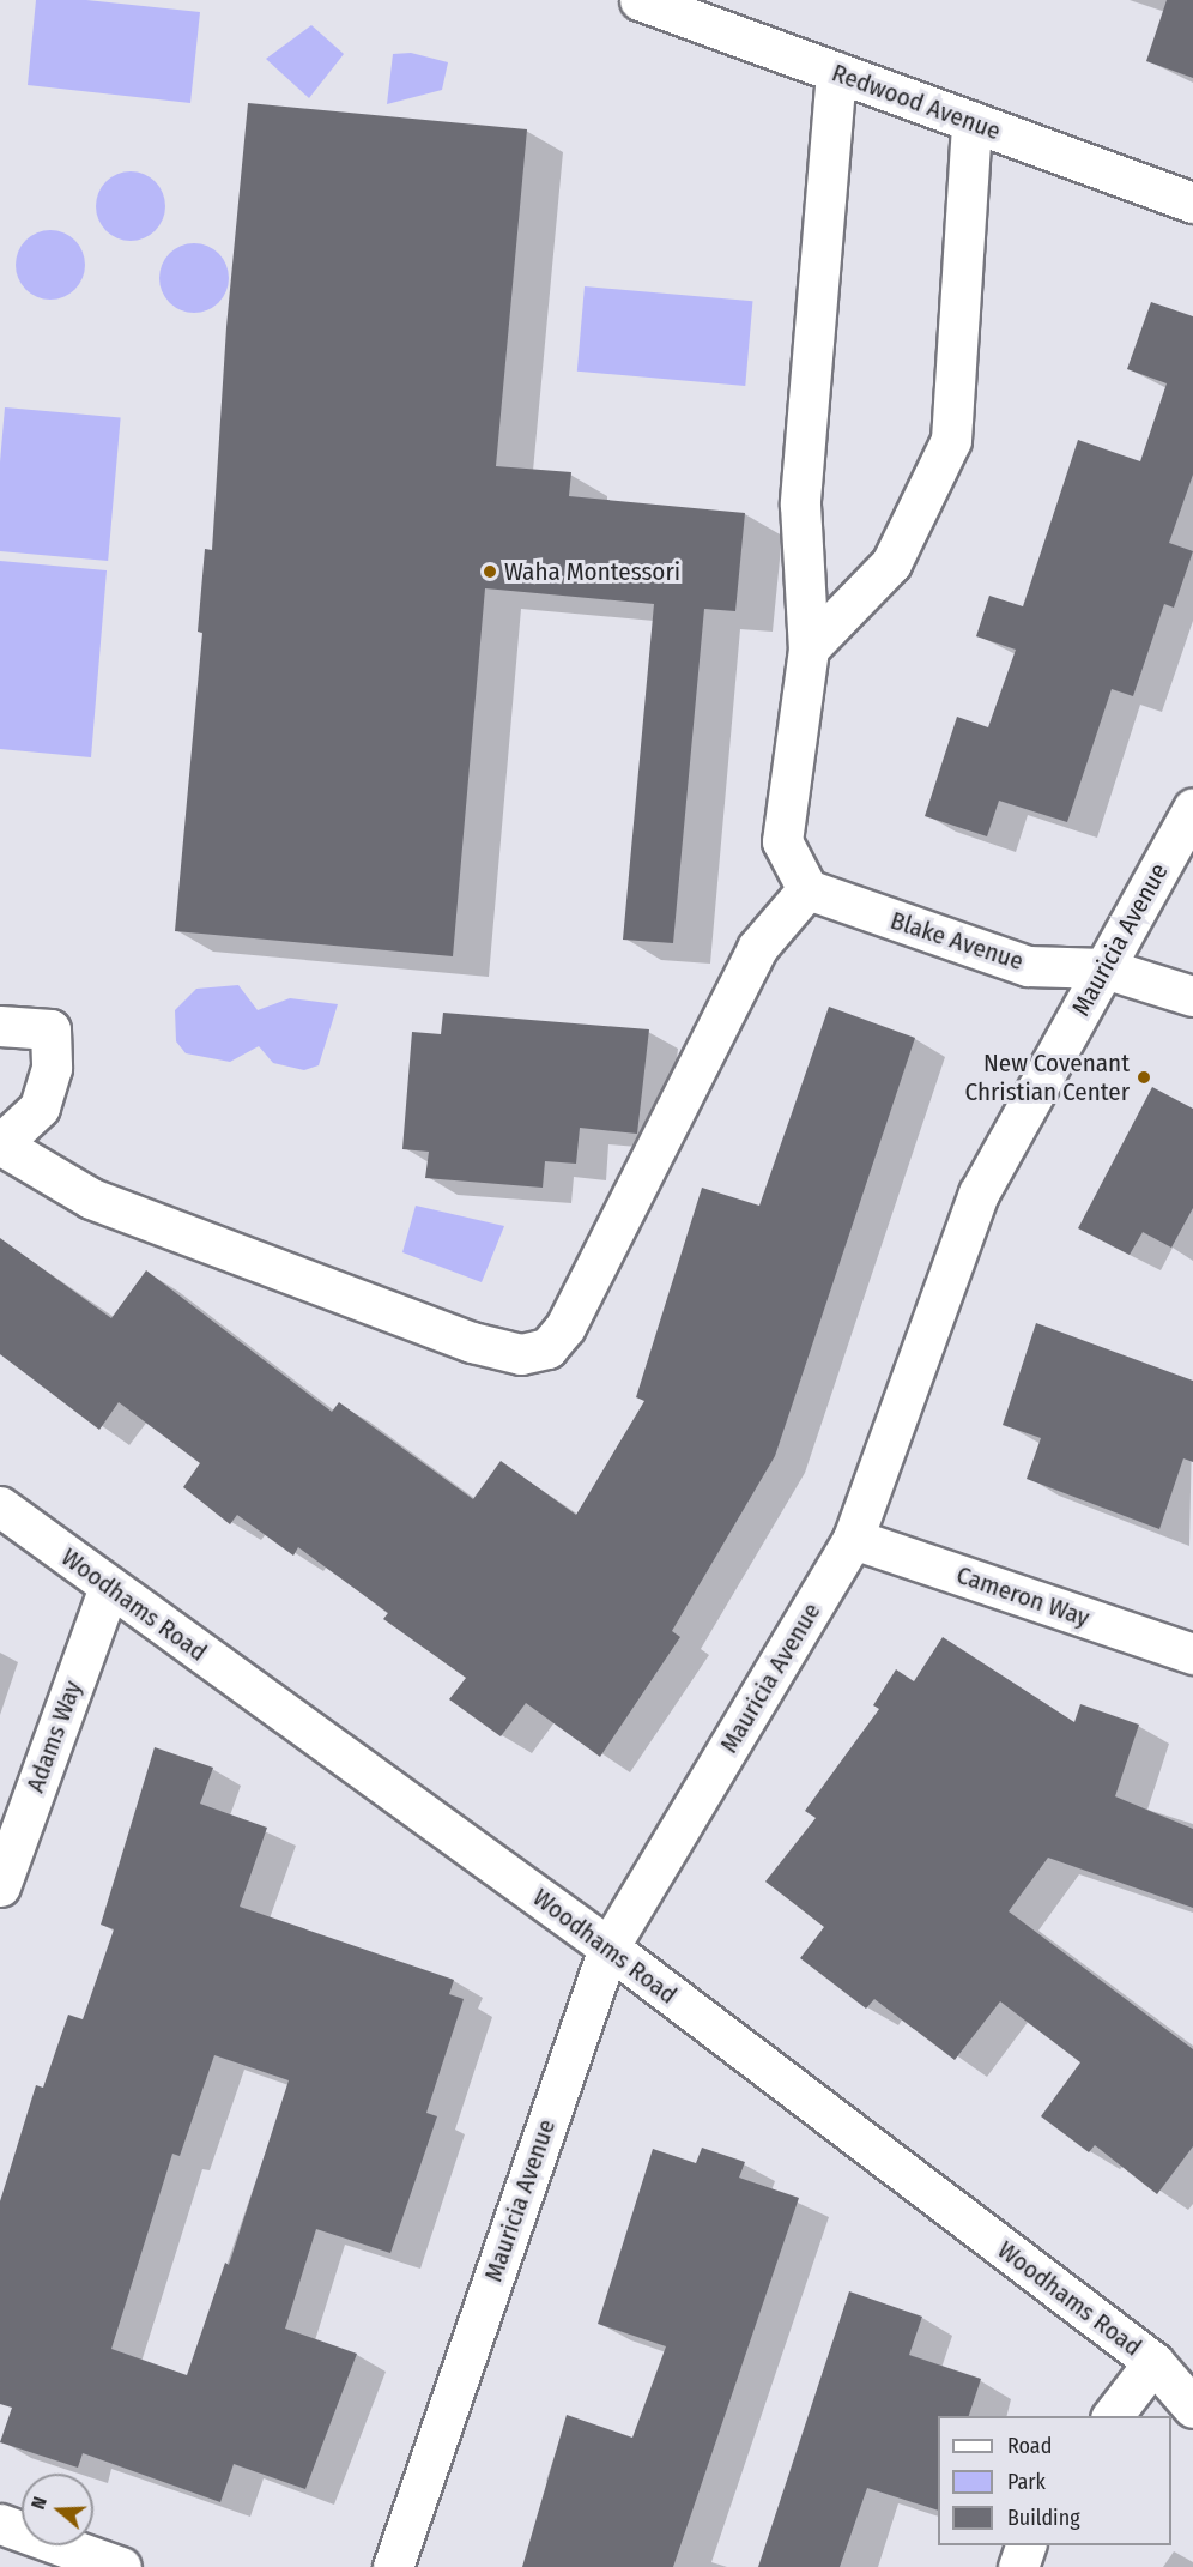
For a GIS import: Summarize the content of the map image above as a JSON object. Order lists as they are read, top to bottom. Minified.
{"streets":{"street":["Redwood Avenue","Mauricia Avenue","Blake Avenue","Cameron Way","Woodhams Road","Adams Way"]},"crossings":[["Mauricia Avenue","Blake Avenue"],["Mauricia Avenue","Cameron Way"],["Mauricia Avenue","Woodhams Road"],["Woodhams Road","Adams Way"]],"places":["Waha Montessori","New Covenant Christian Center"],"legend":["Road","Park","Building"],"north":"left"}
